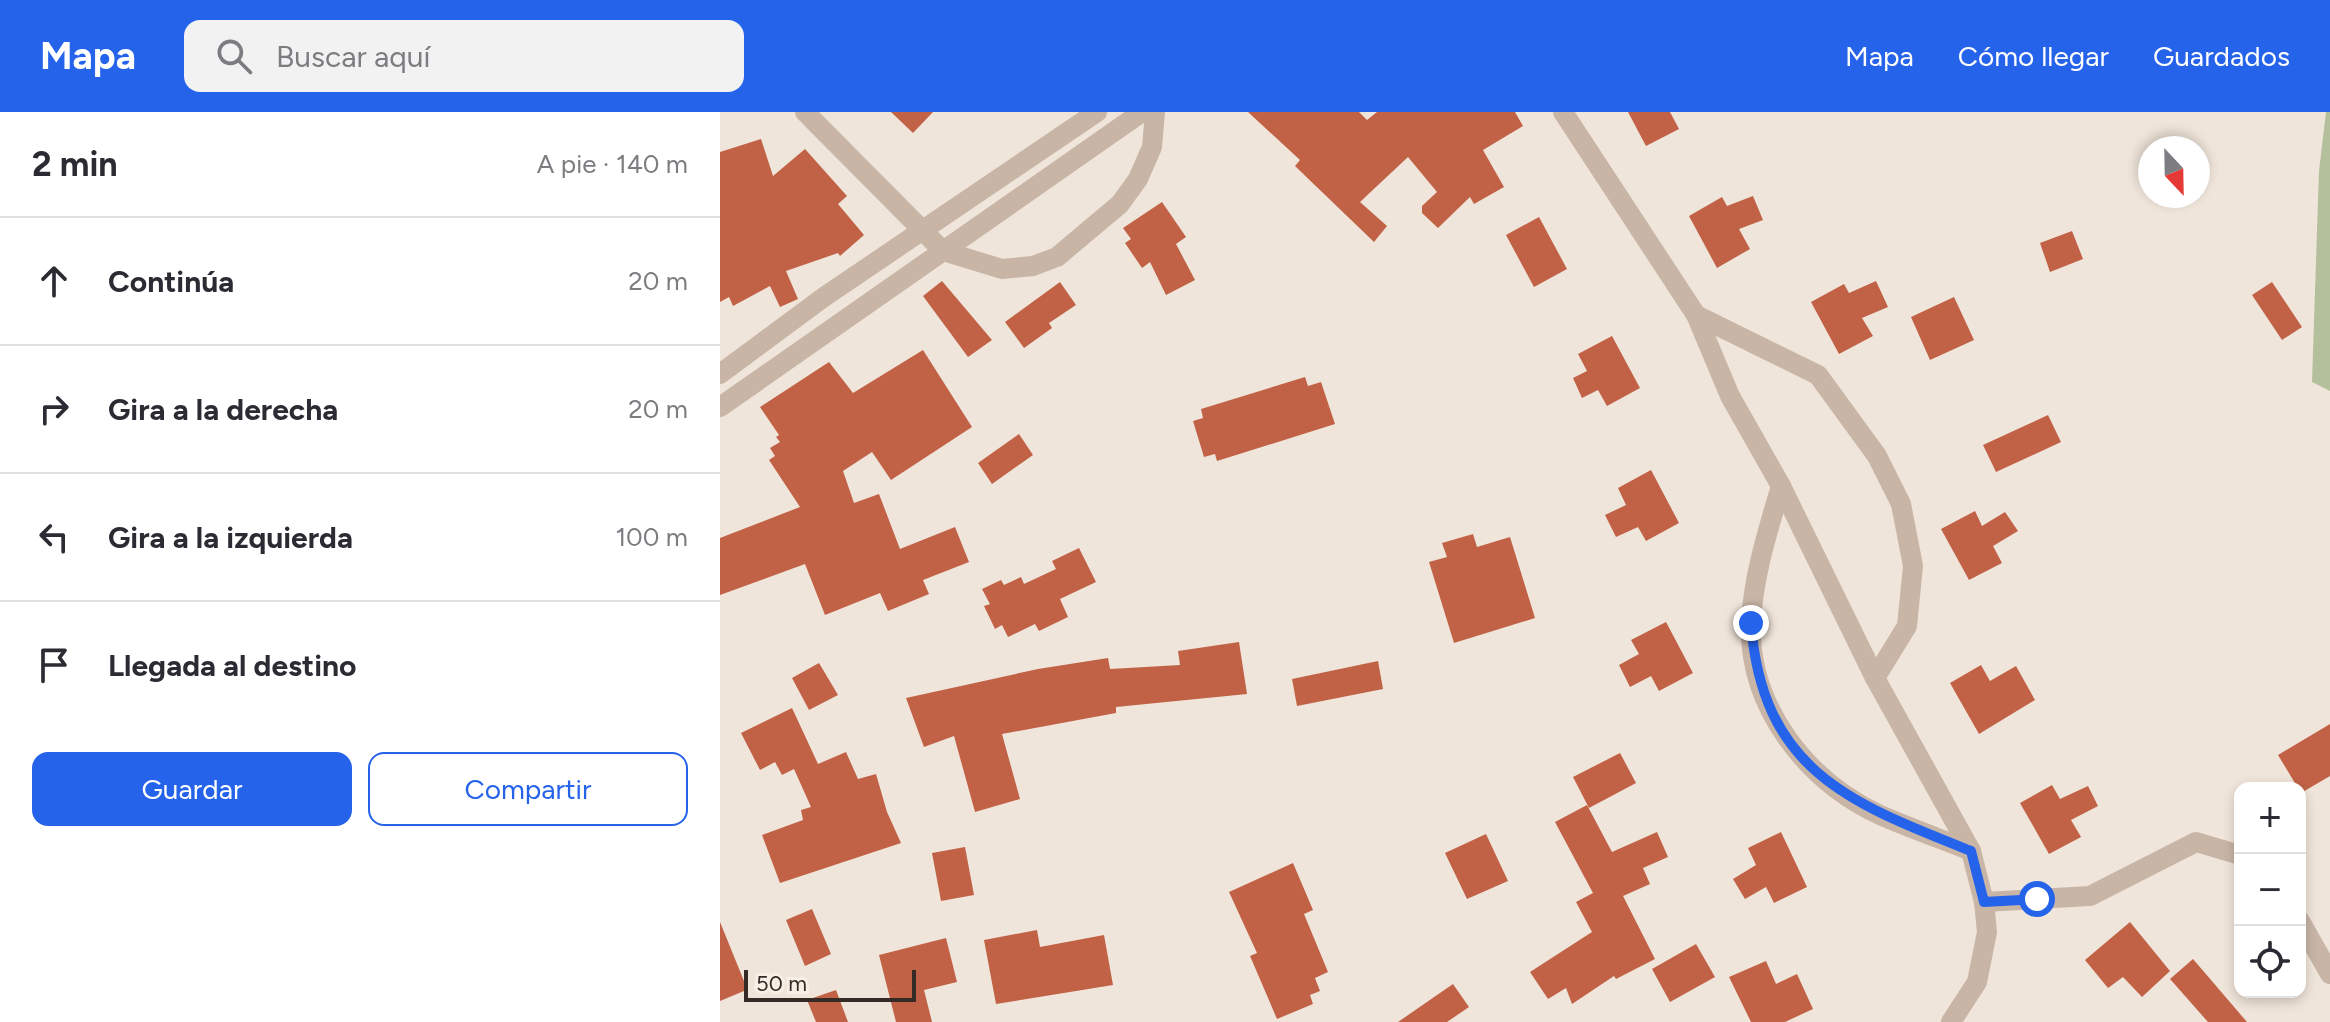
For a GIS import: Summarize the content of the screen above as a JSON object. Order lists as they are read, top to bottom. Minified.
{"scale_bar":"50 m","north":"bottom","page":{"header":"Mapa","search":"Buscar aquí","nav":["Mapa","Cómo llegar","Guardados"],"heading":["2 min","A pie · 140 m"],"list":[["Continúa","20 m"],["Gira a la derecha","20 m"],["Gira a la izquierda","100 m"],"Llegada al destino"],"buttons":["Guardar","Compartir"],"map_buttons":["+","−"],"scale":"50 m"}}
